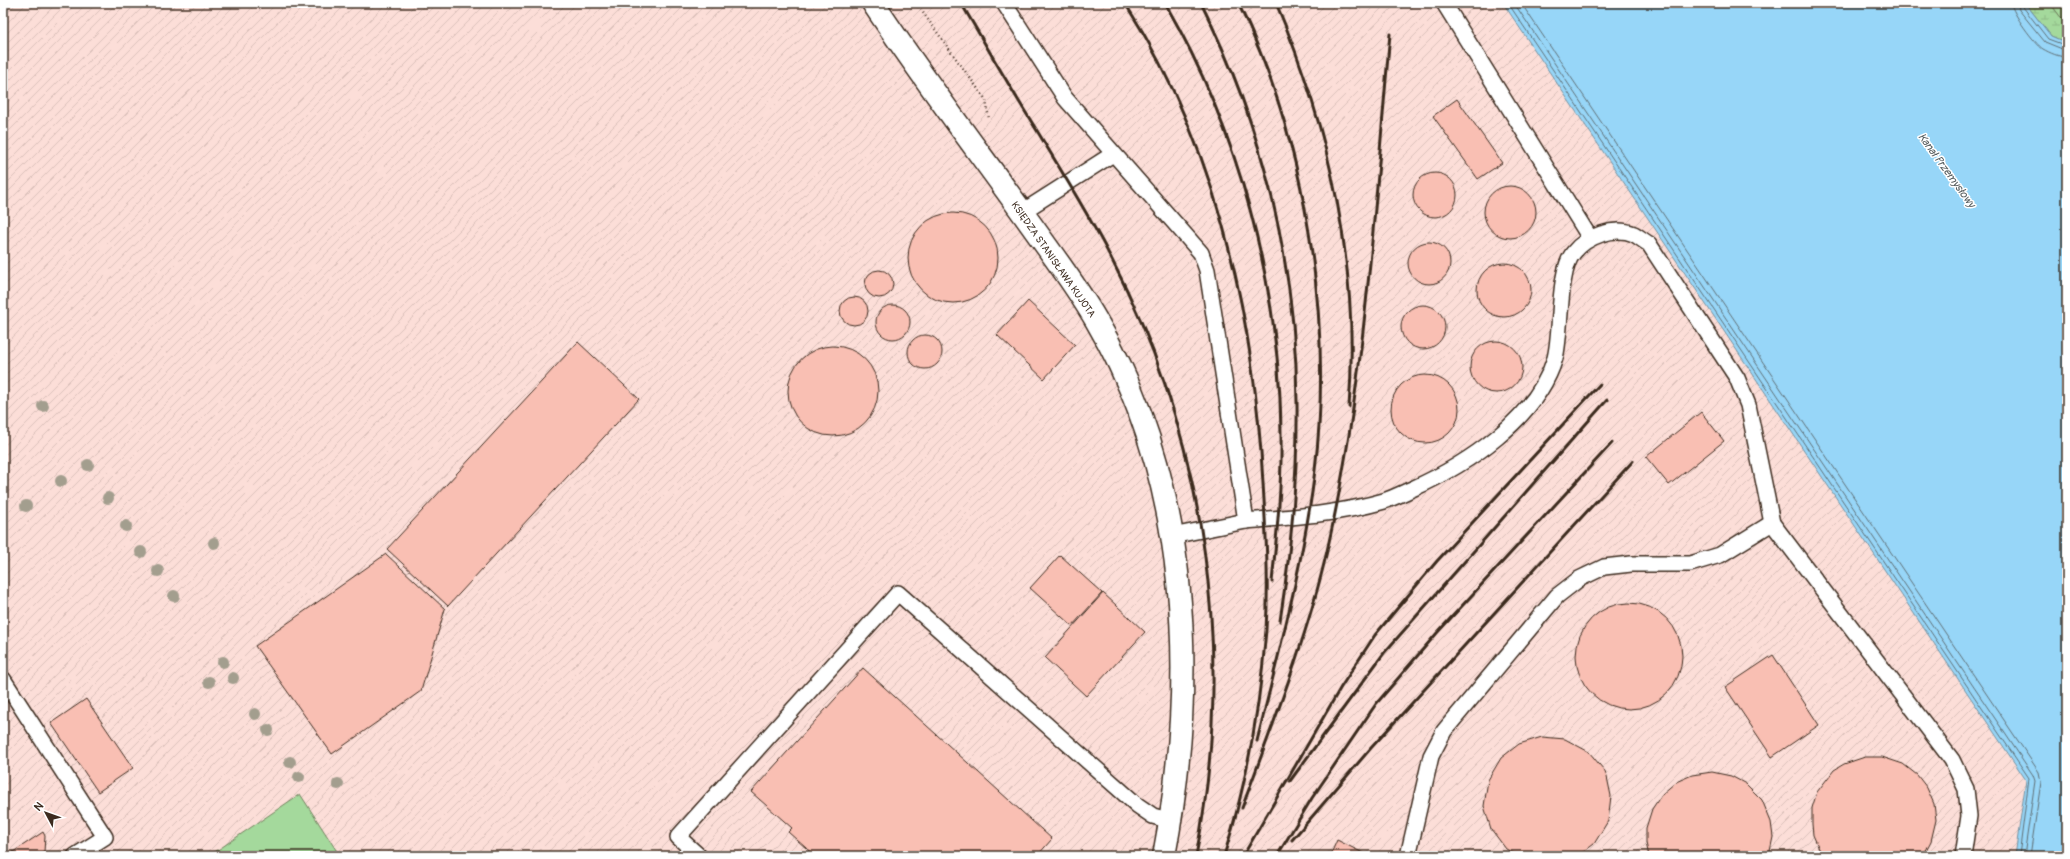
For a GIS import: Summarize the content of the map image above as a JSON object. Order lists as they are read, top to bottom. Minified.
{"streets":{"street":["KSIĘDZA STANISŁAWA KUJOTA"]},"water":["Kanał Przemysłowy"],"north":"top left"}
